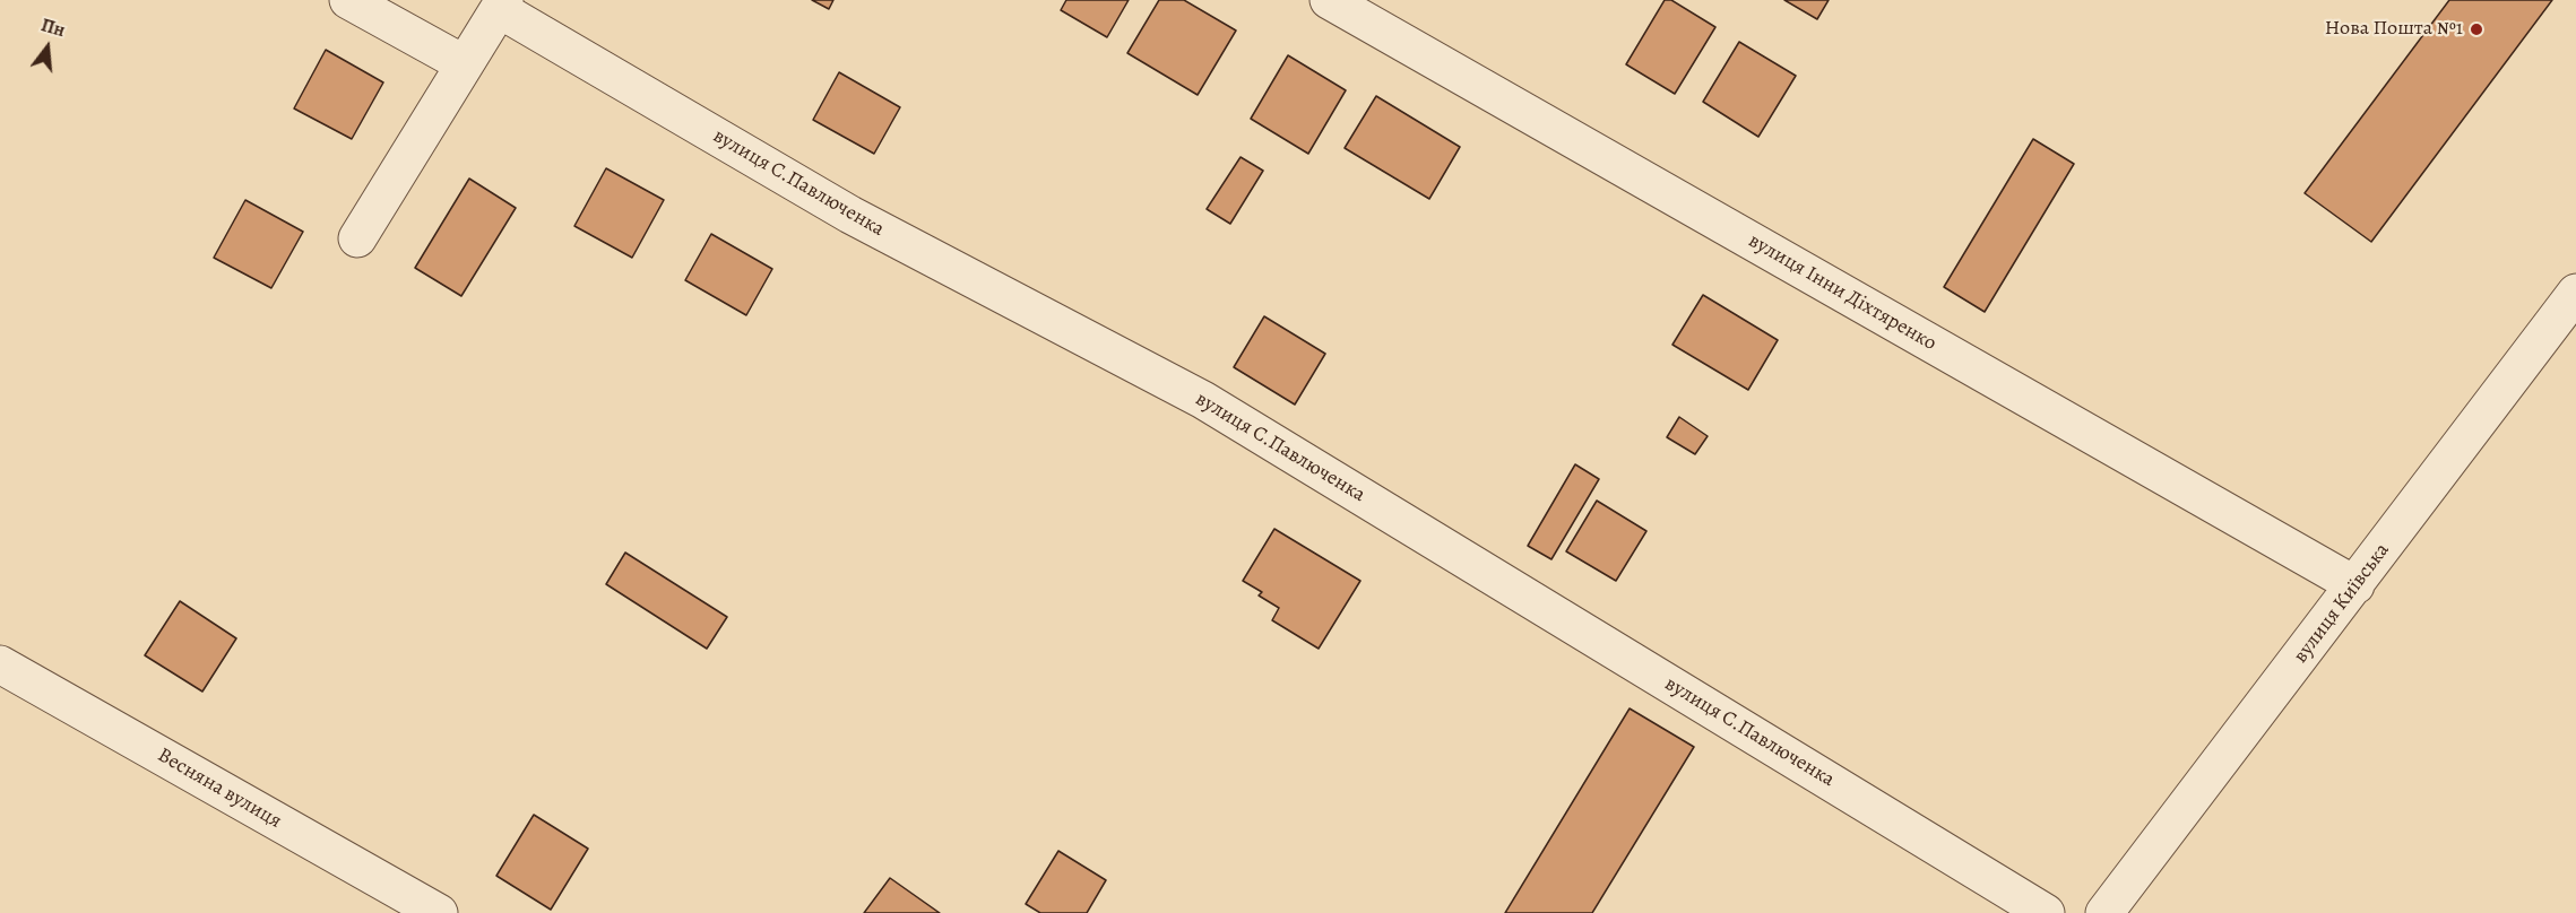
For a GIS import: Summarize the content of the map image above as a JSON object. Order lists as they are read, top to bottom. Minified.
{"streets":{"street":["вулиця С.Павлюченка","вулиця Інни Діхтяренко","вулиця Київська","Весняна вулиця"]},"crossings":[["вулиця Інни Діхтяренко","вулиця Київська"]],"places":["Нова Пошта №1"],"north":"top"}
